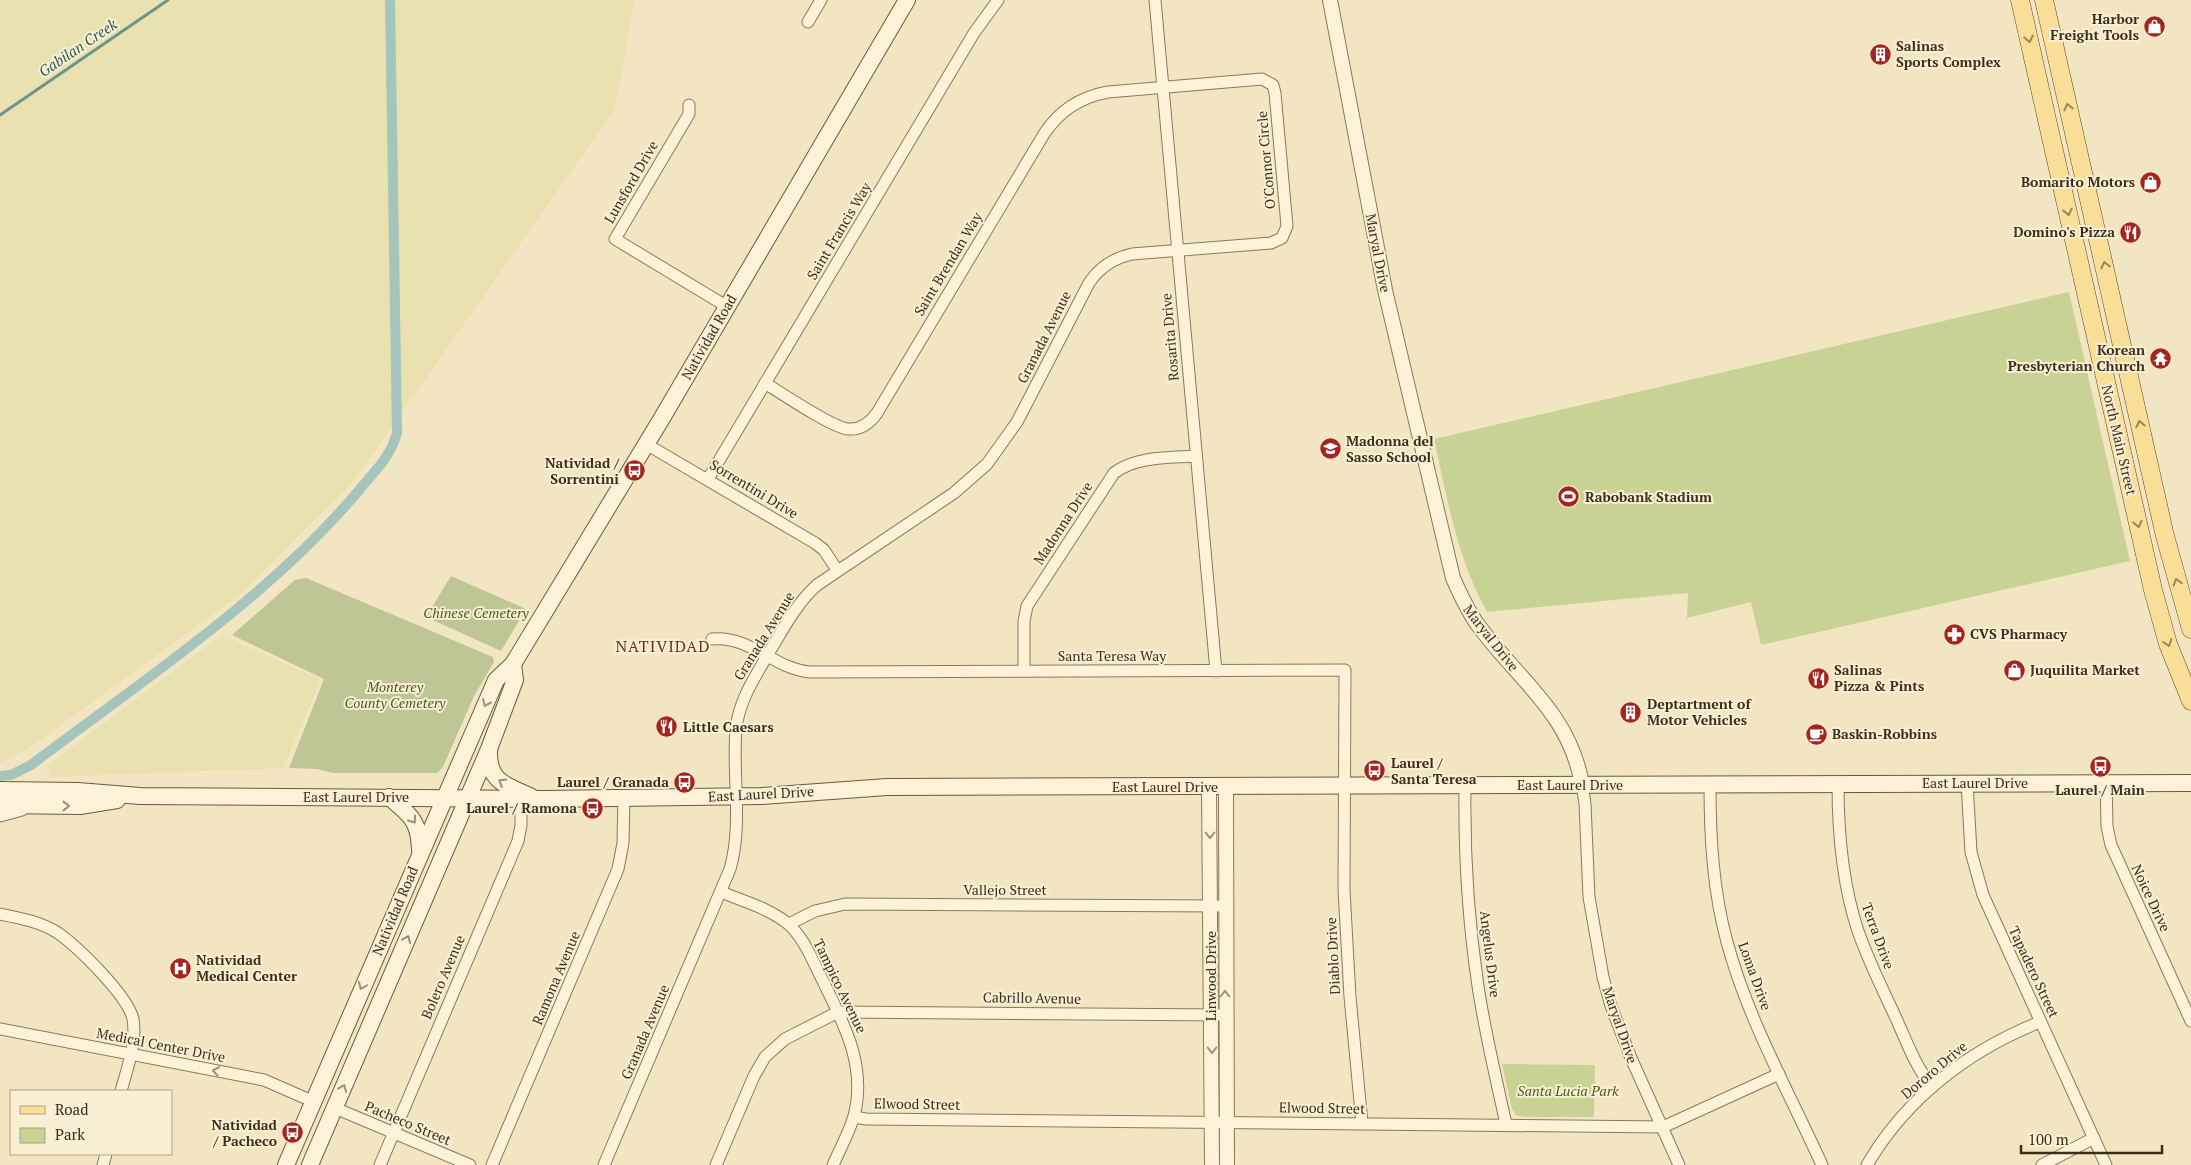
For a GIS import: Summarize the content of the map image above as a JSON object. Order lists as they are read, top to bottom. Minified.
{"streets":{"main road":["Natividad Road","North Main Street","East Laurel Drive"],"street":["O'Connor Circle","Lunsford Drive","Saint Francis Way","Maryal Drive","Saint Brendan Way","Granada Avenue","Rosarita Drive","Sorrentini Drive","Madonna Drive","Santa Teresa Way","Vallejo Street","Noice Drive","Terra Drive","Angelus Drive","Diablo Drive","Tapadero Street","Linwood Drive","Loma Drive","Bolero Avenue","Ramona Avenue","Tampico Avenue","Cabrillo Avenue","Medical Center Drive","Dororo Drive","Elwood Street","Pacheco Street"]},"crossings":[["O'Connor Circle","Saint Brendan Way"],["O'Connor Circle","Granada Avenue"],["O'Connor Circle","Rosarita Drive"],["Lunsford Drive","Natividad Road"],["Saint Francis Way","Saint Brendan Way"],["Saint Francis Way","Sorrentini Drive"],["Maryal Drive","East Laurel Drive"],["Maryal Drive","Elwood Street"],["Saint Brendan Way","Rosarita Drive"],["Natividad Road","Sorrentini Drive"],["Natividad Road","East Laurel Drive"],["Natividad Road","Medical Center Drive"],["Natividad Road","Pacheco Street"],["Granada Avenue","Rosarita Drive"],["Granada Avenue","Sorrentini Drive"],["Granada Avenue","Santa Teresa Way"],["Granada Avenue","East Laurel Drive"],["Granada Avenue","Tampico Avenue"],["Rosarita Drive","Madonna Drive"],["Rosarita Drive","Santa Teresa Way"],["Madonna Drive","Santa Teresa Way"],["Santa Teresa Way","East Laurel Drive"],["Santa Teresa Way","Diablo Drive"],["East Laurel Drive","Noice Drive"],["East Laurel Drive","Terra Drive"],["East Laurel Drive","Angelus Drive"],["East Laurel Drive","Diablo Drive"],["East Laurel Drive","Tapadero Street"],["East Laurel Drive","Linwood Drive"],["East Laurel Drive","Loma Drive"],["East Laurel Drive","Bolero Avenue"],["East Laurel Drive","Ramona Avenue"],["Vallejo Street","Linwood Drive"],["Vallejo Street","Tampico Avenue"],["Terra Drive","Dororo Drive"],["Angelus Drive","Elwood Street"],["Diablo Drive","Elwood Street"],["Tapadero Street","Dororo Drive"],["Linwood Drive","Cabrillo Avenue"],["Linwood Drive","Elwood Street"],["Loma Drive","Elwood Street"],["Bolero Avenue","Pacheco Street"],["Tampico Avenue","Cabrillo Avenue"],["Tampico Avenue","Elwood Street"]],"one_way":["Medical Center Drive"],"districts":["NATIVIDAD"],"water":["Gabilan Creek"],"parks":["Chinese Cemetery","Monterey County Cemetery","Santa Lucia Park"],"places":{"shop":["Harbor Freight Tools","Bomarito Motors","Juquilita Market"],"building":["Salinas Sports Complex","Deptartment of Motor Vehicles"],"restaurant":["Domino's Pizza","Salinas Pizza & Pints","Little Caesars"],"temple":["Korean Presbyterian Church"],"school or university":["Madonna del Sasso School"],"bus stop":["Natividad / Sorrentini","Laurel / Main","Laurel / Santa Teresa","Laurel / Granada","Laurel / Ramona","Natividad / Pacheco"],"sports":["Rabobank Stadium"],"pharmacy":["CVS Pharmacy"],"cafe":["Baskin-Robbins"],"hospital":["Natividad Medical Center"]},"legend":["Road","Park"],"scale_bar":"100 m"}
